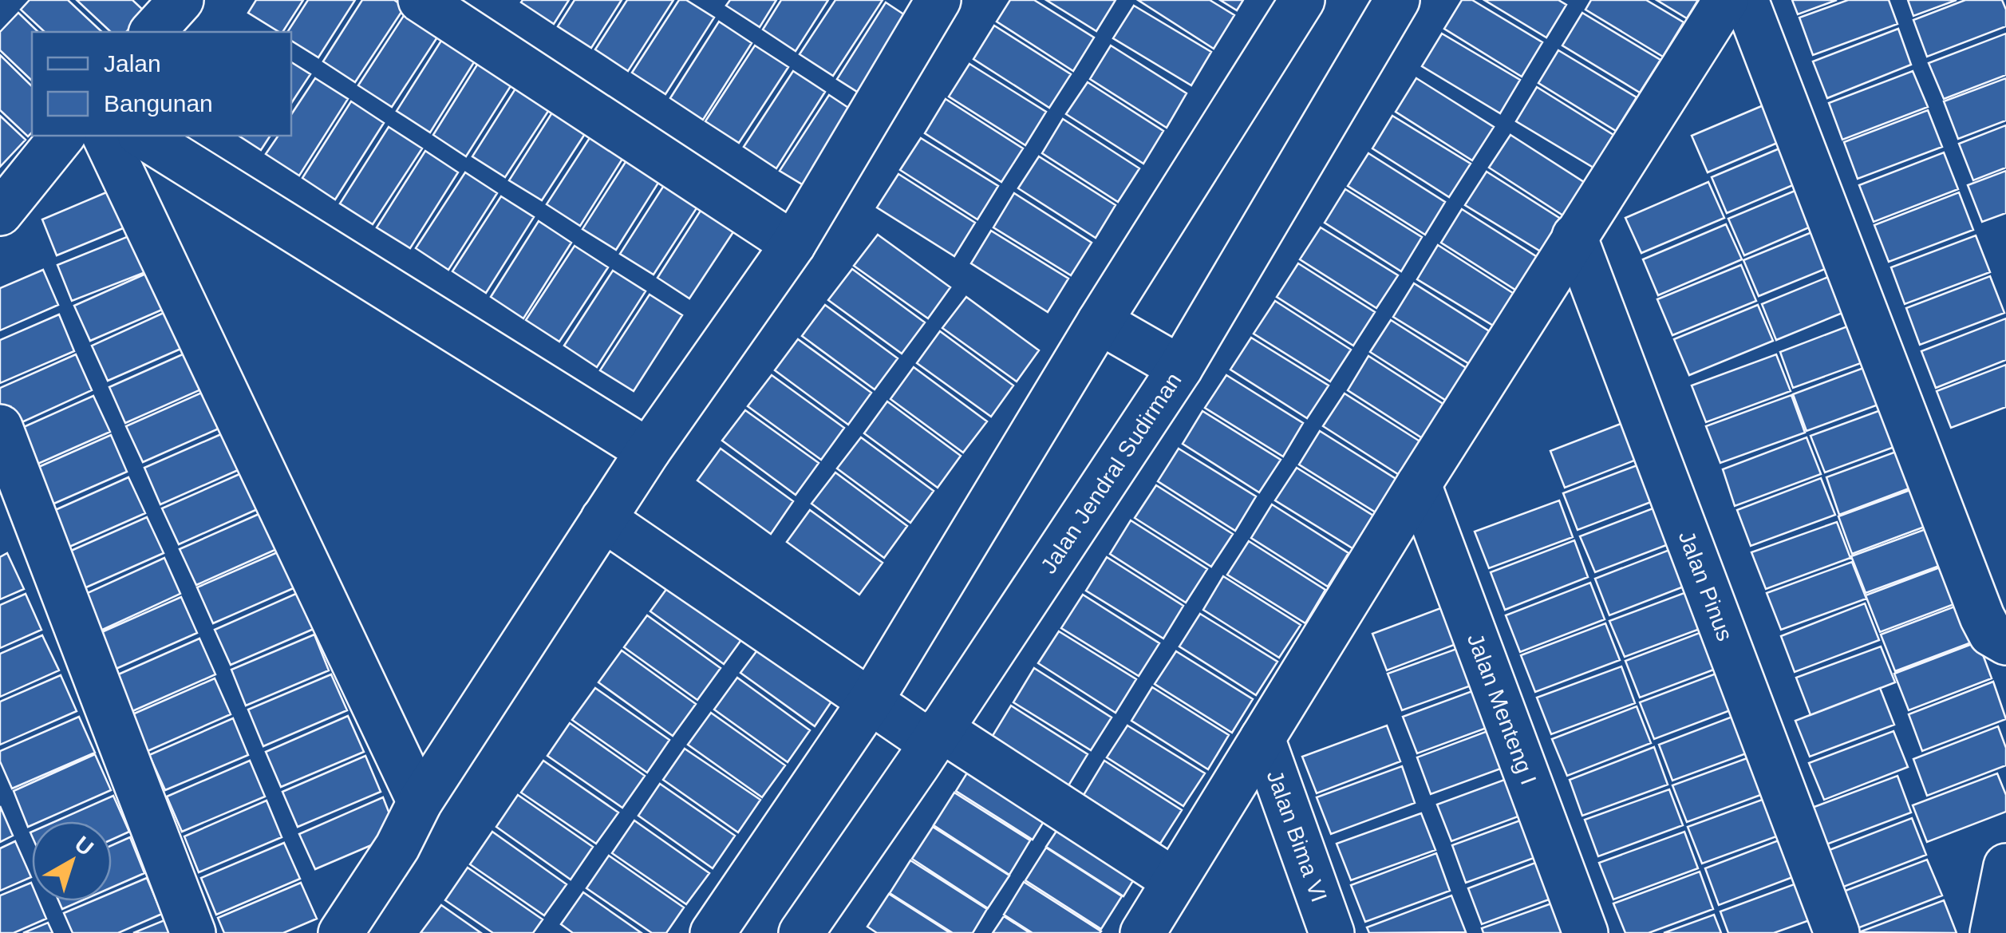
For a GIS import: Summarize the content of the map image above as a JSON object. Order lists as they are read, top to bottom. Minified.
{"streets":{"street":["Jalan Jendral Sudirman","Jalan Pinus","Jalan Menteng I","Jalan Bima VI"]},"legend":["Jalan","Bangunan"],"north":"top right"}
